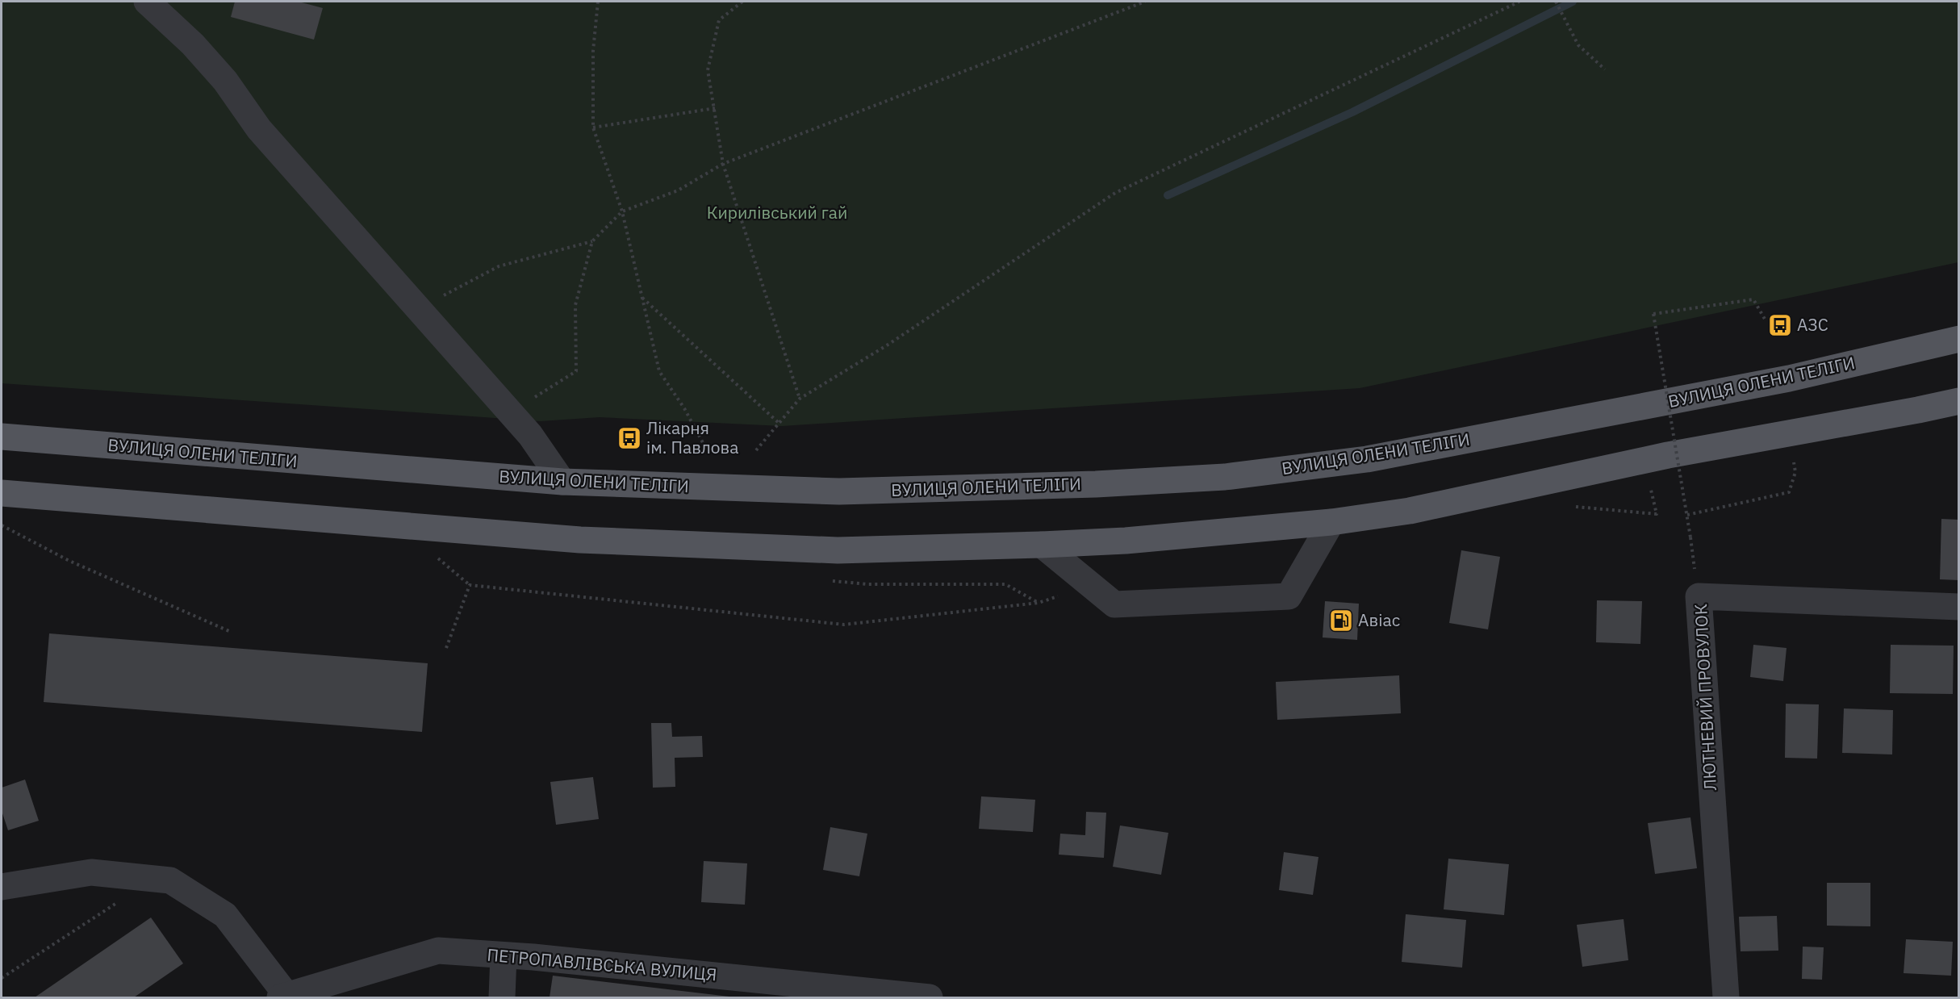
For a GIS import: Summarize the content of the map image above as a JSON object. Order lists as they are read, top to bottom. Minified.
{"streets":{"main road":["ВУЛИЦЯ ОЛЕНИ ТЕЛІГИ"],"street":["ЛЮТНЕВИЙ ПРОВУЛОК","ПЕТРОПАВЛІВСЬКА ВУЛИЦЯ"]},"parks":["Кирилівський гай"],"places":{"bus stop":["АЗС","Лікарня ім. Павлова"],"fuel station":["Авіас"]}}
